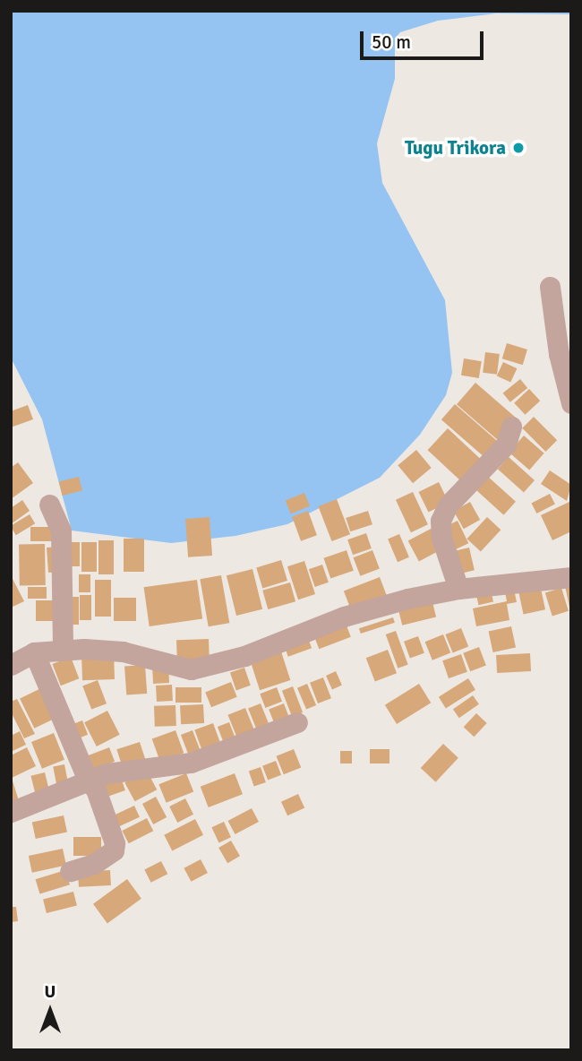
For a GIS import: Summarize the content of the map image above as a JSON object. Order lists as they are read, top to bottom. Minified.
{"places":["Tugu Trikora"],"scale_bar":"50 m","north":"top"}
